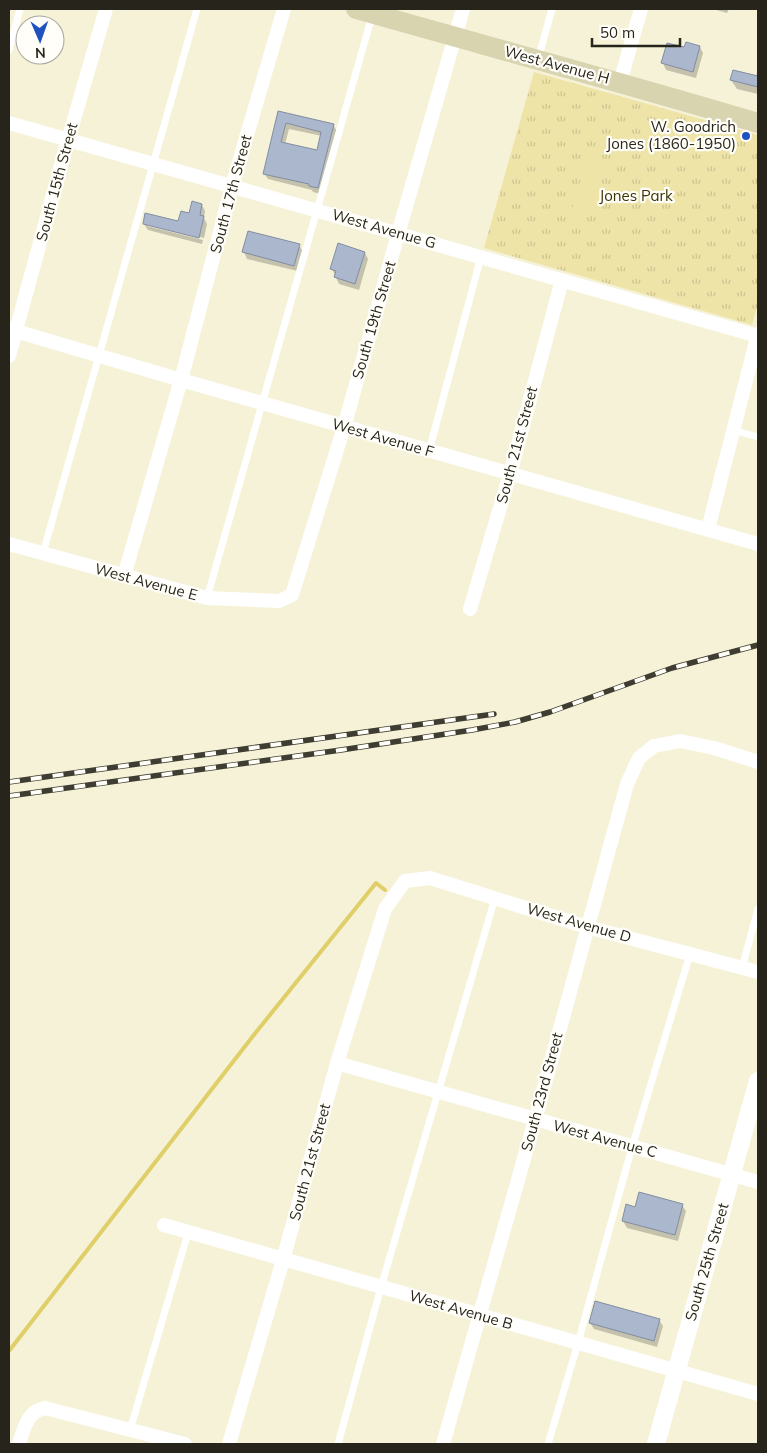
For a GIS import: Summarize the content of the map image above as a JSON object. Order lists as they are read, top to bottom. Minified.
{"streets":{"main road":["West Avenue H"],"street":["South 15th Street","South 17th Street","West Avenue G","South 19th Street","West Avenue F","South 21st Street","West Avenue E","West Avenue D","South 23rd Street","West Avenue C","South 25th Street","West Avenue B"]},"crossings":[["West Avenue H","South 19th Street"],["South 15th Street","West Avenue G"],["South 15th Street","West Avenue F"],["South 17th Street","West Avenue G"],["South 17th Street","West Avenue F"],["South 17th Street","West Avenue E"],["West Avenue G","South 19th Street"],["West Avenue G","South 21st Street"],["South 19th Street","West Avenue F"],["South 19th Street","West Avenue E"],["West Avenue F","South 21st Street"],["South 21st Street","West Avenue D"],["South 21st Street","West Avenue C"],["South 21st Street","West Avenue B"],["West Avenue D","South 23rd Street"],["South 23rd Street","West Avenue C"],["South 23rd Street","West Avenue B"],["West Avenue C","South 25th Street"],["South 25th Street","West Avenue B"]],"parks":["Jones Park"],"places":["W. Goodrich Jones (1860-1950)"],"scale_bar":"50 m","north":"bottom"}
